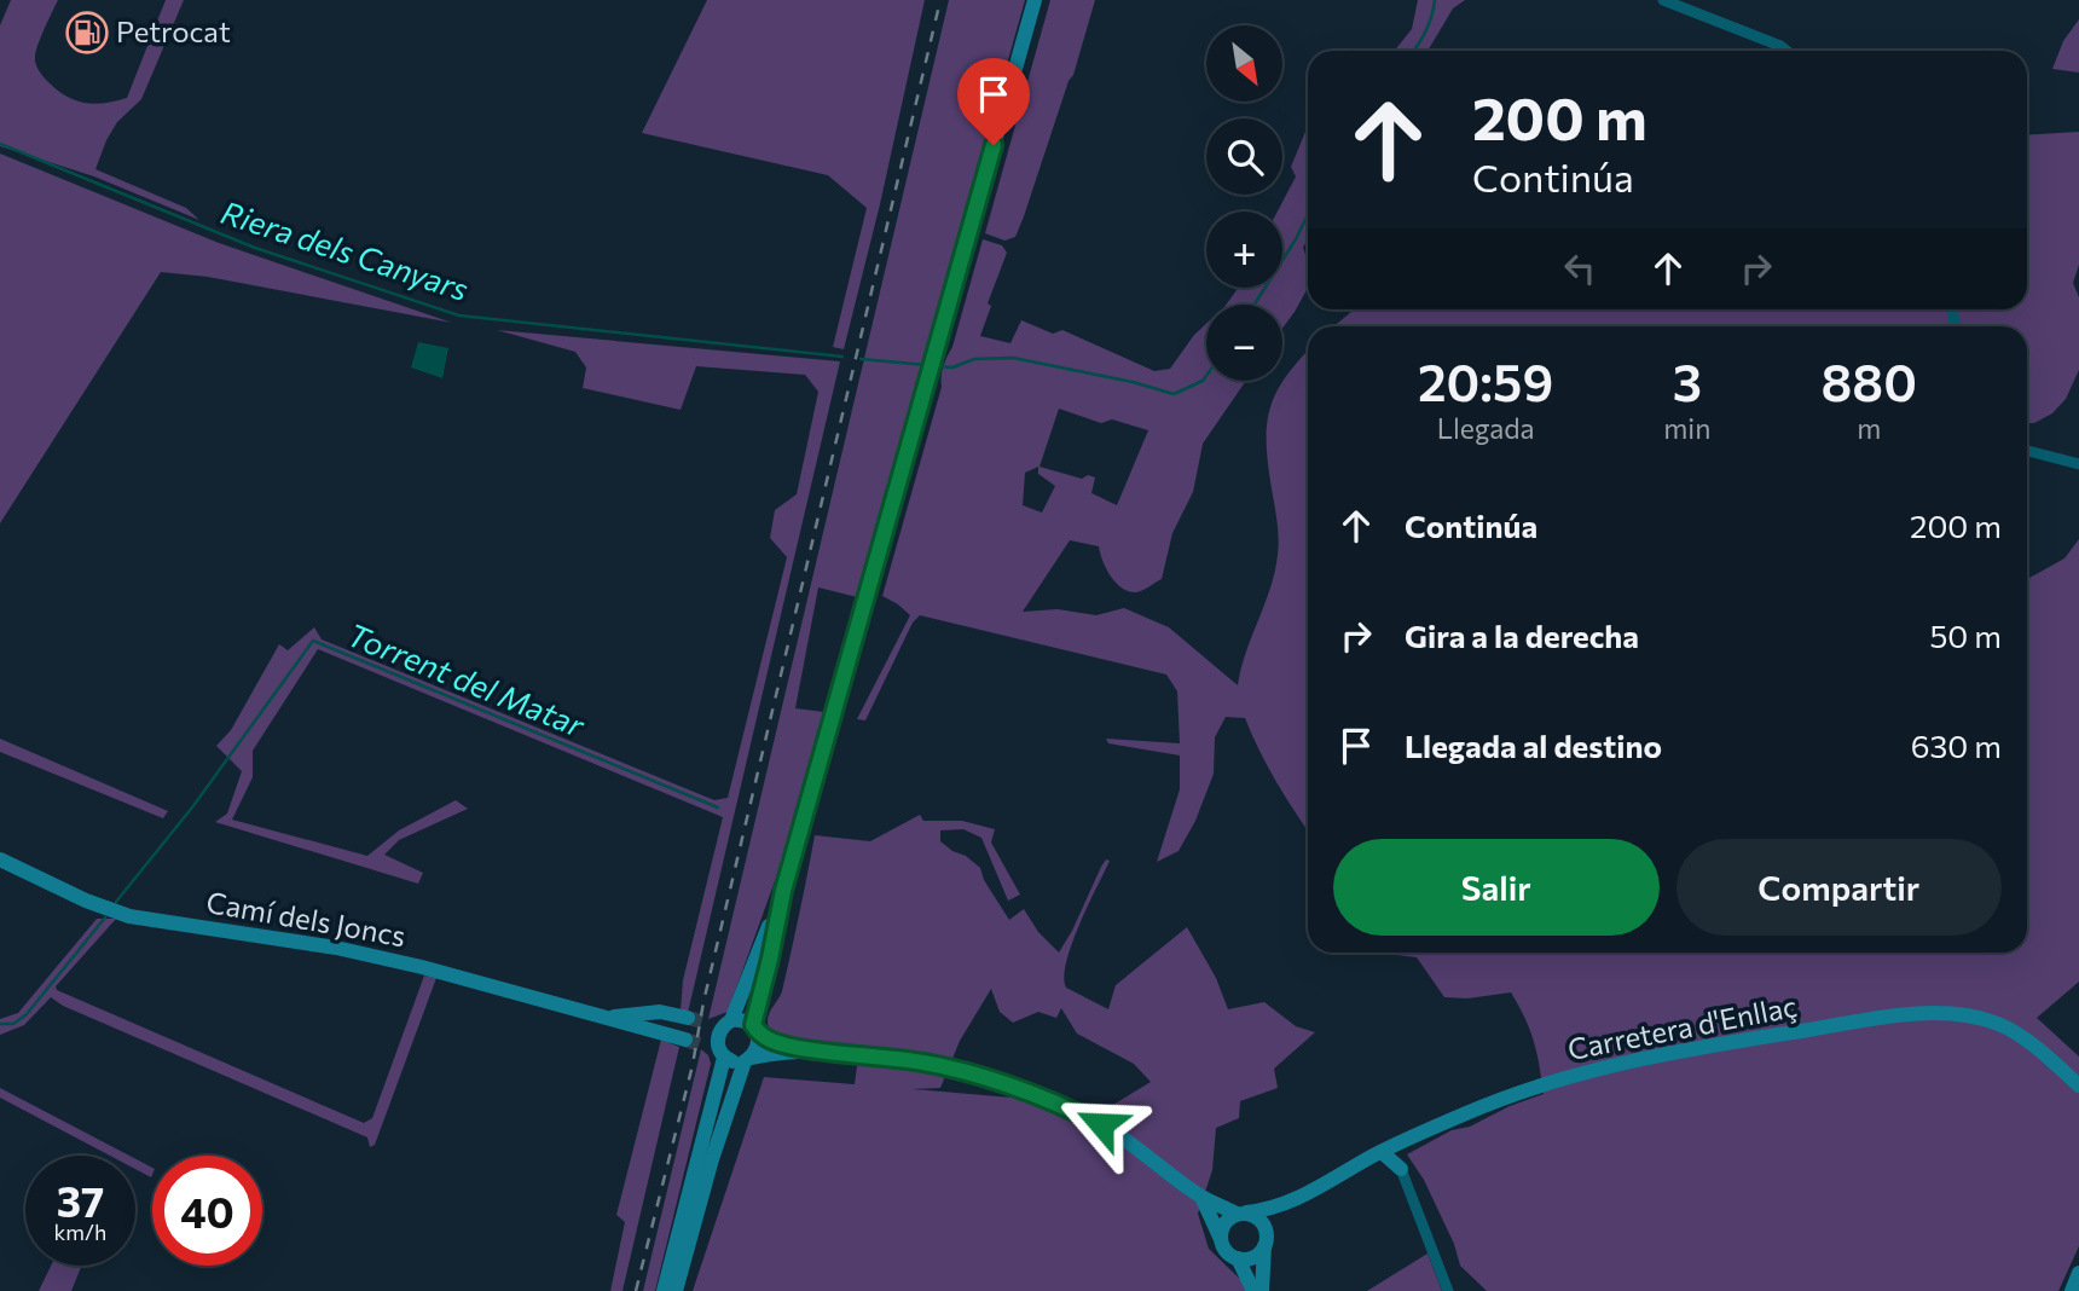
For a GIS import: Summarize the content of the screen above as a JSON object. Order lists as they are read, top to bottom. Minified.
{"streets":{"street":["Camí dels Joncs","Carretera d'Enllaç"]},"water":["Riera dels Canyars","Torrent del Matar"],"places":{"fuel station":["Petrocat"]},"north":"bottom right","page":{"map_buttons":["+","−"],"turn":["200 m","Continúa"],"eta":["20:59","Llegada","3","min","880","m"],"list":[{"name":"Continúa","value":"200 m"},{"name":"Gira a la derecha","value":"50 m"},{"name":"Llegada al destino","value":"630 m"}],"buttons":["Salir","Compartir"],"speed":"37 km/h","limit":"40"}}
